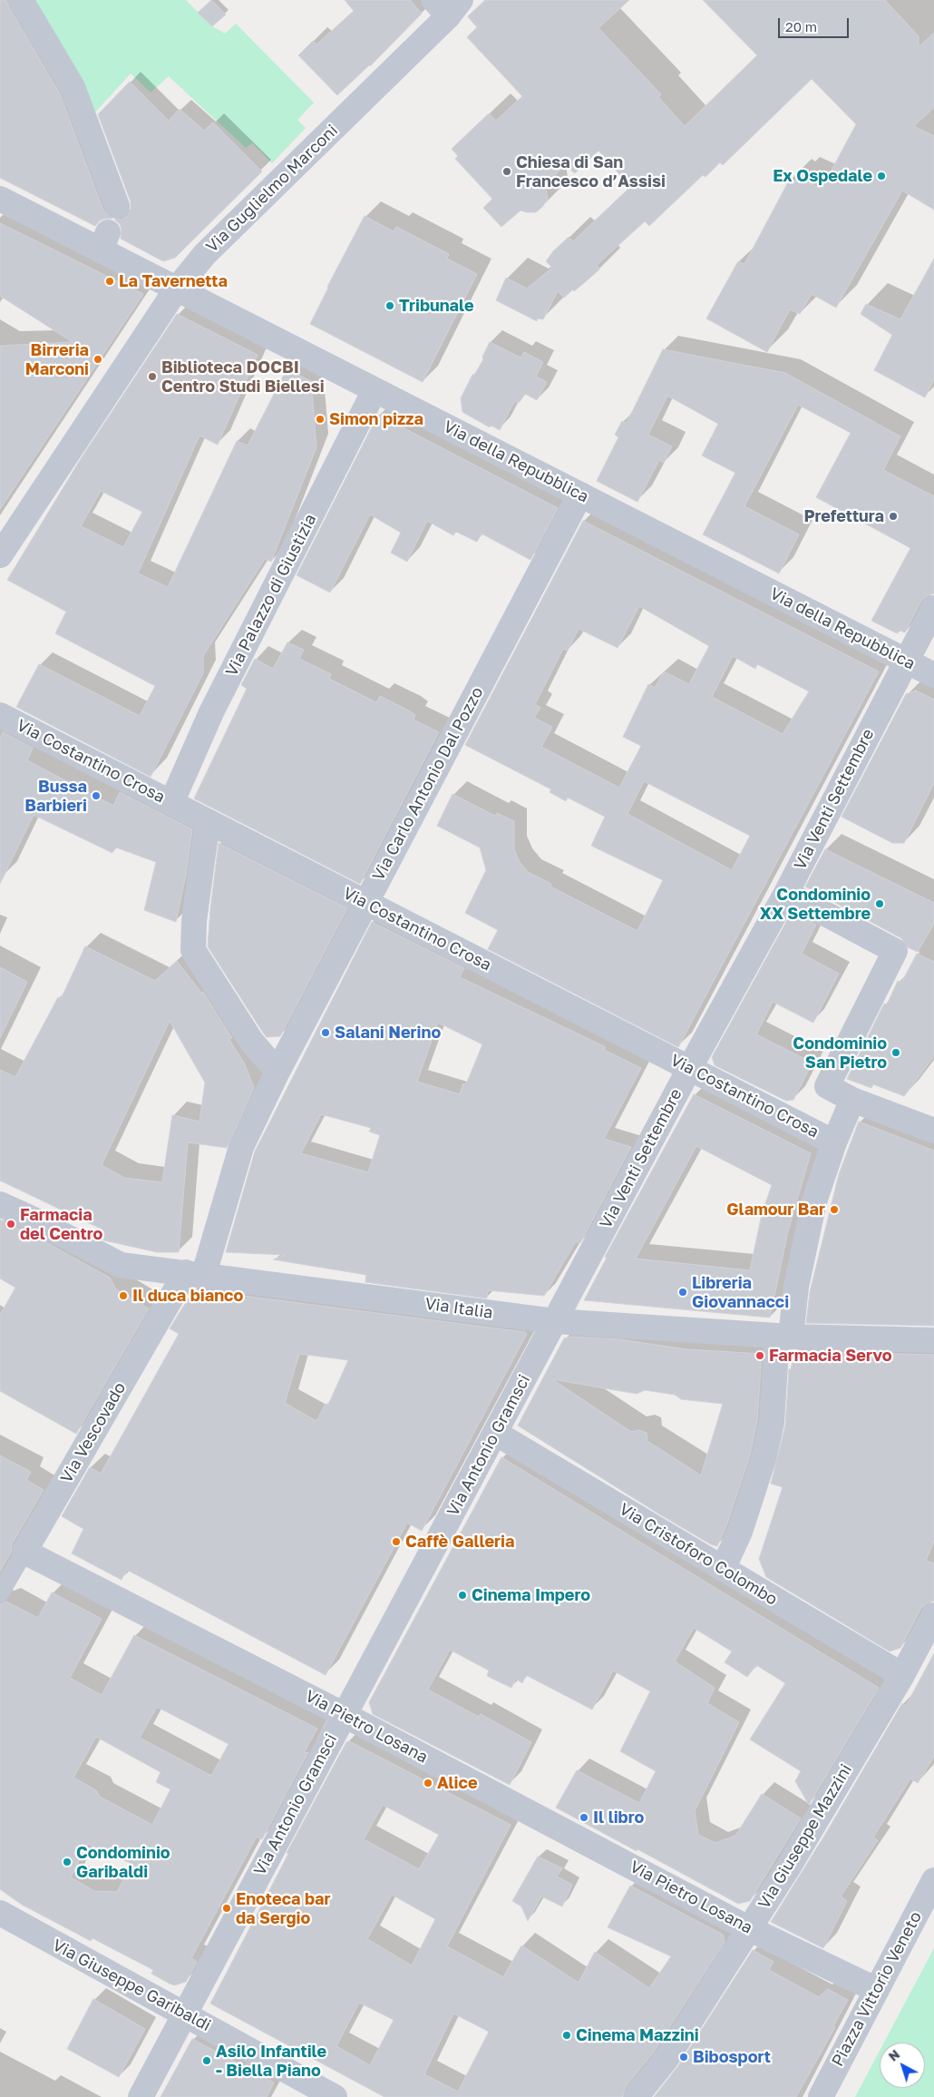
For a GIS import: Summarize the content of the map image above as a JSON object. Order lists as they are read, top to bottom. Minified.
{"streets":{"street":["Via Guglielmo Marconi","Via della Repubblica","Via Palazzo di Giustizia","Via Costantino Crosa","Via Carlo Antonio Dal Pozzo","Via Venti Settembre","Via Italia","Via Vescovado","Via Antonio Gramsci","Via Cristoforo Colombo","Via Pietro Losana","Via Giuseppe Mazzini","Via Giuseppe Garibaldi","Piazza Vittorio Veneto"]},"crossings":[["Via Guglielmo Marconi","Via della Repubblica"],["Via della Repubblica","Via Palazzo di Giustizia"],["Via della Repubblica","Via Carlo Antonio Dal Pozzo"],["Via della Repubblica","Via Venti Settembre"],["Via Palazzo di Giustizia","Via Costantino Crosa"],["Via Costantino Crosa","Via Carlo Antonio Dal Pozzo"],["Via Costantino Crosa","Via Venti Settembre"],["Via Carlo Antonio Dal Pozzo","Via Vescovado"],["Via Venti Settembre","Via Italia"],["Via Venti Settembre","Via Antonio Gramsci"],["Via Italia","Via Vescovado"],["Via Italia","Via Antonio Gramsci"],["Via Vescovado","Via Pietro Losana"],["Via Antonio Gramsci","Via Cristoforo Colombo"],["Via Antonio Gramsci","Via Pietro Losana"],["Via Antonio Gramsci","Via Giuseppe Garibaldi"],["Via Cristoforo Colombo","Via Giuseppe Mazzini"],["Via Pietro Losana","Via Giuseppe Mazzini"],["Via Pietro Losana","Piazza Vittorio Veneto"]],"places":["Chiesa di San Francesco d’Assisi","Ex Ospedale","La Tavernetta","Tribunale","Birreria Marconi","Biblioteca DOCBI Centro Studi Biellesi","Simon pizza","Prefettura","Bussa Barbieri","Condominio XX Settembre","Salani Nerino","Condominio San Pietro","Glamour Bar","Farmacia del Centro","Libreria Giovannacci","Il duca bianco","Farmacia Servo","Caffè Galleria","Cinema Impero","Alice","Il libro","Condominio Garibaldi","Enoteca bar da Sergio","Cinema Mazzini","Bibosport","Asilo Infantile - Biella Piano"],"scale_bar":"20 m","north":"top left"}
